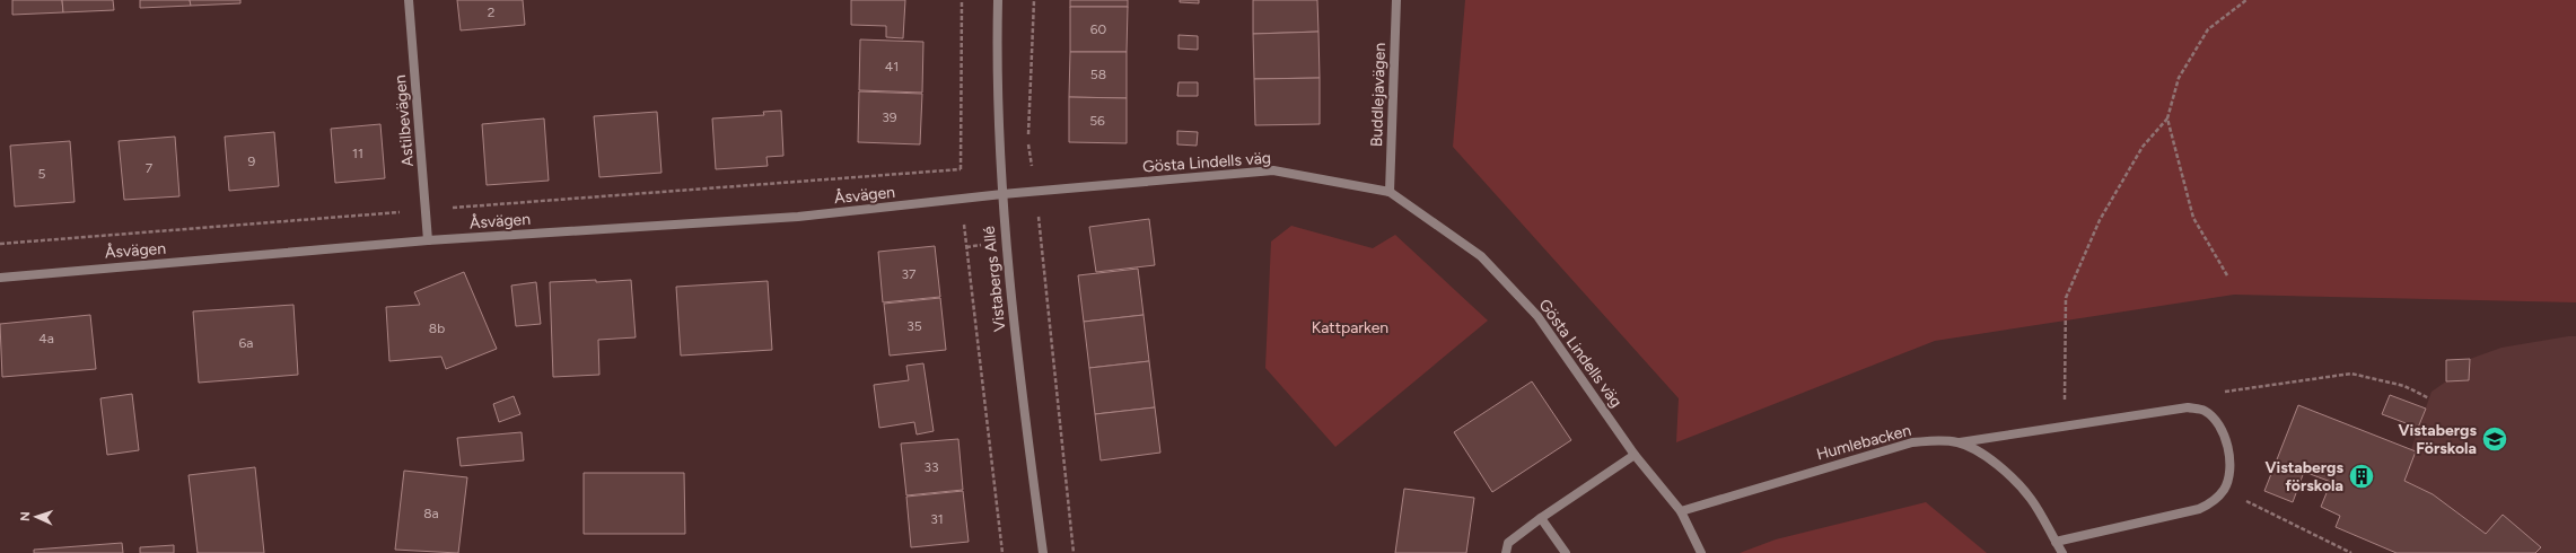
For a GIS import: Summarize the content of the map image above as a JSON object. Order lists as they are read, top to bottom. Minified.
{"streets":{"street":["Buddlejavägen","Astilbevägen","Gösta Lindells väg","Åsvägen","Vistabergs Allé","Humlebacken"]},"crossings":[["Buddlejavägen","Gösta Lindells väg"],["Astilbevägen","Åsvägen"],["Gösta Lindells väg","Åsvägen"],["Gösta Lindells väg","Vistabergs Allé"],["Gösta Lindells väg","Humlebacken"],["Åsvägen","Vistabergs Allé"]],"parks":["Kattparken"],"places":{"school or university":["Vistabergs Förskola"],"building":["Vistabergs förskola"]},"house_numbers":["2","60","41","58","39","56","11","9","7","5","37","35","8b","4a","6a","33","8a","31"],"north":"left"}
